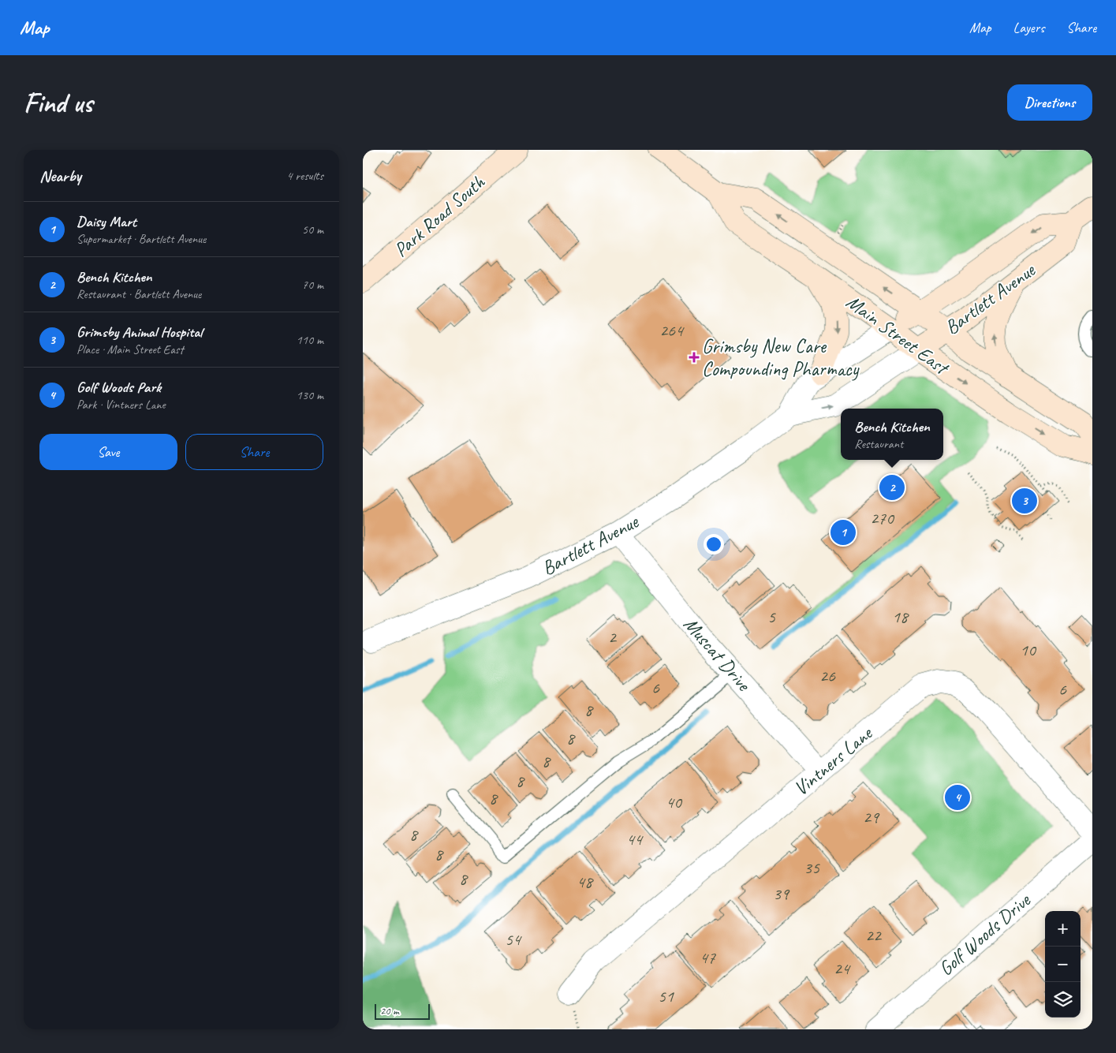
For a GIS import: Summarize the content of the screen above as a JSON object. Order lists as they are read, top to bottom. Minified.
{"streets":{"main road":["Park Road South","Bartlett Avenue","Main Street East"],"street":["Muscat Drive","Vintners Lane","Golf Woods Drive"]},"crossings":[["Bartlett Avenue","Main Street East"],["Bartlett Avenue","Muscat Drive"],["Muscat Drive","Vintners Lane"]],"places":{"health":["Grimsby New Care Compounding Pharmacy"]},"house_numbers":["264","270","5","18","2","10","26","6","6","8","8","8","8","8","40","29","8","44","8","35","8","48","39","22","54","47","24","51"],"scale_bar":"20 m","page":{"header":"Map","nav":["Map","Layers","Share"],"buttons":["Directions",["Save","Share"]],"title":"Find us","heading":["Nearby","4 results"],"list":[{"mark":"1","name":"Daisy Mart","note":"Supermarket · Bartlett Avenue","value":"50 m"},{"mark":"2","name":"Bench Kitchen","note":"Restaurant · Bartlett Avenue","value":"70 m"},{"mark":"3","name":"Grimsby Animal Hospital","note":"Place · Main Street East","value":"110 m"},{"mark":"4","name":"Golf Woods Park","note":"Park · Vintners Lane","value":"130 m"}],"popup":["Bench Kitchen","Restaurant"],"pins":["2","3","1","4"],"map_buttons":["+","−"],"scale":"20 m"}}
